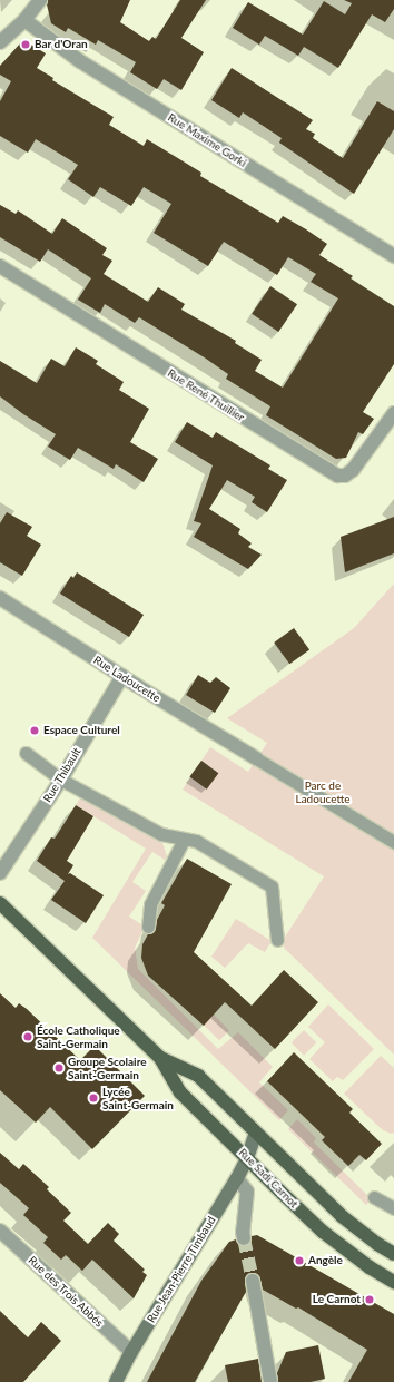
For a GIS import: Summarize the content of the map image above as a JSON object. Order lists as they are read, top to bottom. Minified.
{"streets":{"main road":["Rue Sadi Carnot","Rue Jean-Pierre Timbaud"],"street":["Rue Maxime Gorki","Rue René Thuillier","Rue Ladoucette","Rue Thibault","Rue des Trois Abbés"]},"crossings":[["Rue Ladoucette","Rue Thibault"],["Rue Sadi Carnot","Rue Jean-Pierre Timbaud"],["Rue Jean-Pierre Timbaud","Rue des Trois Abbés"]],"parks":["Parc de Ladoucette"],"places":["Bar d'Oran","Espace Culturel","École Catholique Saint-Germain","Groupe Scolaire Saint-Germain","Lycée Saint-Germain","Angèle","Le Carnot"]}
